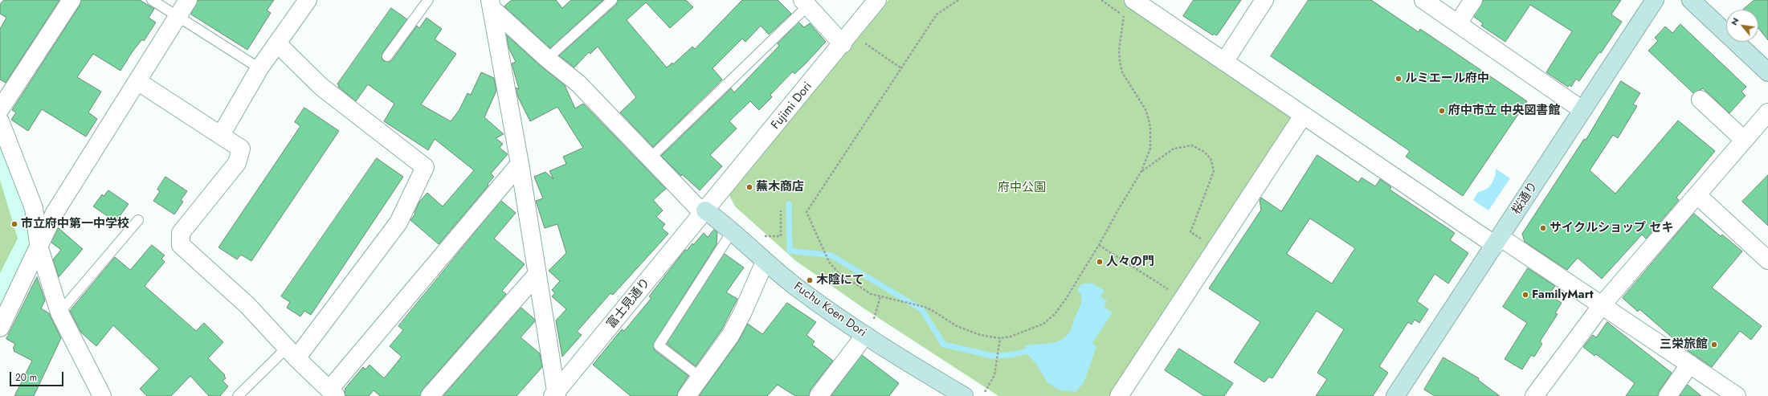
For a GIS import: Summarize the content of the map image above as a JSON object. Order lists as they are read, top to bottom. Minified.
{"streets":{"street":["Fujimi Dori","桜通り","富士見通り","Fuchu Koen Dori"]},"crossings":[["Fujimi Dori","富士見通り"],["Fujimi Dori","Fuchu Koen Dori"],["富士見通り","Fuchu Koen Dori"]],"parks":["府中公園"],"places":["ルミエール府中","府中市立 中央図書館","蕪木商店","市立府中第一中学校","サイクルショップ セキ","人々の門","木陰にて","FamilyMart","三栄旅館"],"scale_bar":"20 m","north":"top left"}
